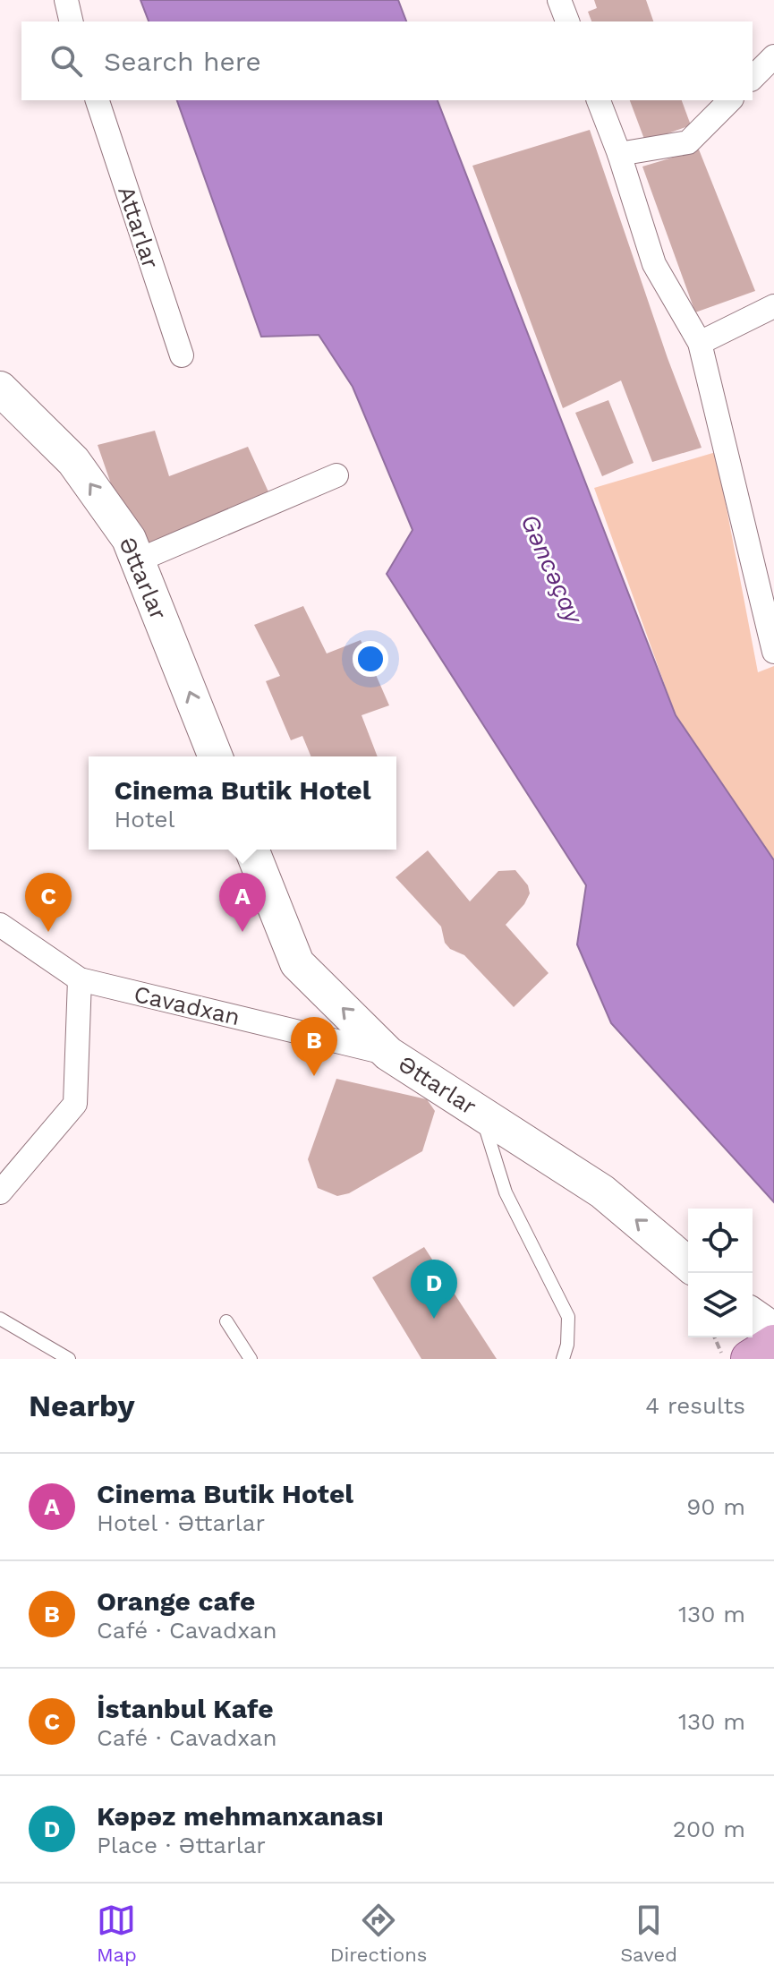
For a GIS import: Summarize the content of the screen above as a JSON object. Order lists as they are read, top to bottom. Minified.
{"streets":{"street":["Attarlar","Əttarlar","Cavadxan"]},"crossings":[["Əttarlar","Cavadxan"]],"one_way":["Əttarlar"],"water":["Gəncəçay"],"page":{"search":"Search here","popup":["Cinema Butik Hotel","Hotel"],"pins":["A","C","B","D"],"heading":["Nearby","4 results"],"list":[{"mark":"A","name":"Cinema Butik Hotel","note":"Hotel · Əttarlar","value":"90 m"},{"mark":"B","name":"Orange cafe","note":"Café · Cavadxan","value":"130 m"},{"mark":"C","name":"İstanbul Kafe","note":"Café · Cavadxan","value":"130 m"},{"mark":"D","name":"Kəpəz mehmanxanası","note":"Place · Əttarlar","value":"200 m"}],"nav":["Map","Directions","Saved"]}}
